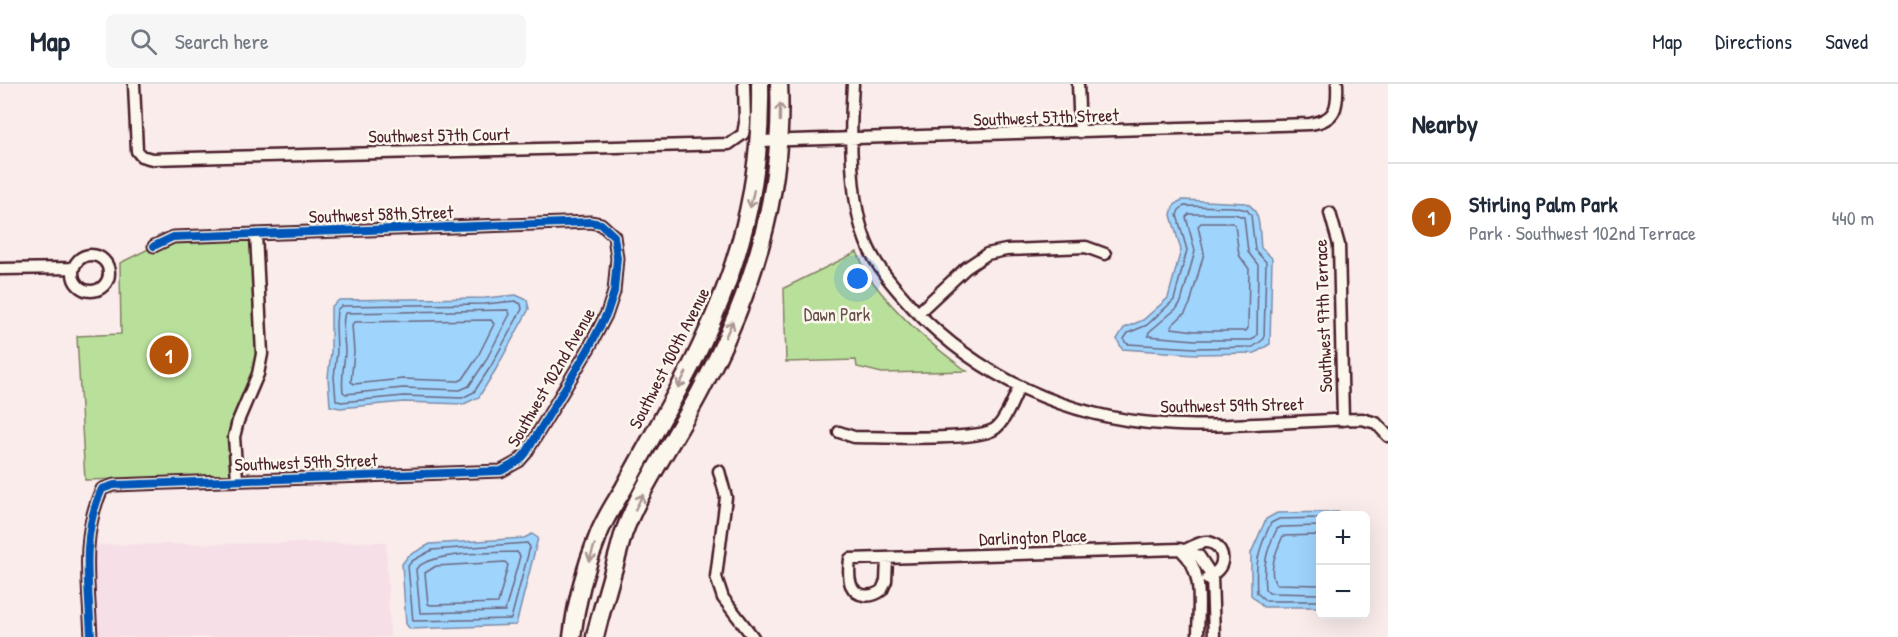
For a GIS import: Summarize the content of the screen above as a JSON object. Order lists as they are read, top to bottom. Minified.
{"streets":{"main road":["Southwest 100th Avenue"],"street":["Southwest 57th Street","Southwest 57th Court","Southwest 58th Street","Southwest 97th Terrace","Southwest 102nd Avenue","Southwest 59th Street","Darlington Place"]},"crossings":[["Southwest 57th Street","Southwest 100th Avenue"],["Southwest 57th Street","Southwest 59th Street"],["Southwest 58th Street","Southwest 102nd Avenue"],["Southwest 97th Terrace","Southwest 59th Street"],["Southwest 102nd Avenue","Southwest 59th Street"]],"parks":["Dawn Park"],"page":{"header":"Map","search":"Search here","nav":["Map","Directions","Saved"],"heading":"Nearby","list":[{"mark":"1","name":"Stirling Palm Park","note":"Park · Southwest 102nd Terrace","value":"440 m"}],"pins":"1","map_buttons":["+","−"]}}
